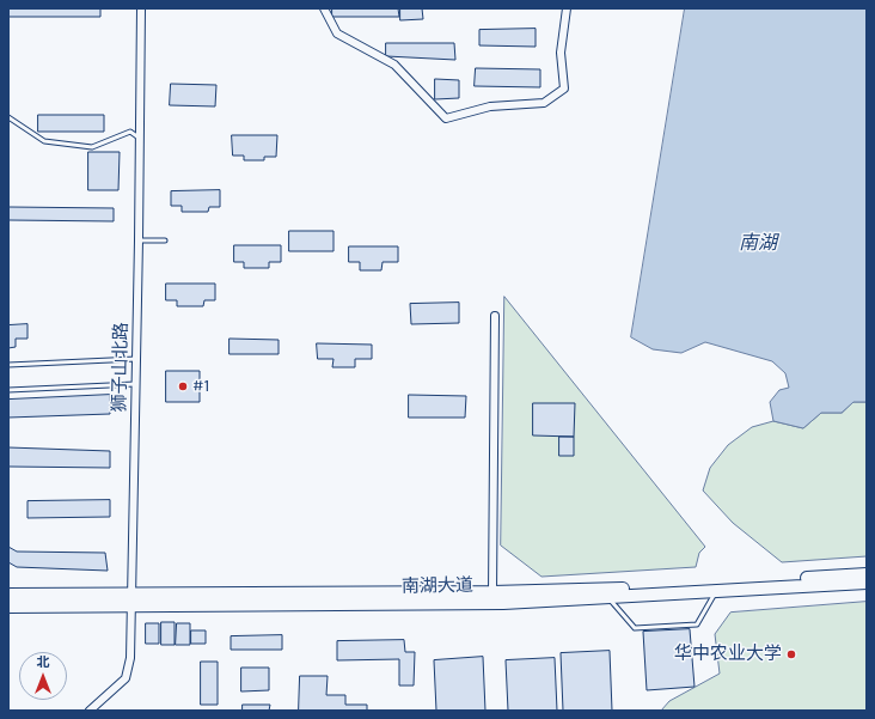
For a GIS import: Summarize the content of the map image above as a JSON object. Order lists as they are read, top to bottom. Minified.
{"streets":{"main road":["南湖大道"],"street":["狮子山北路"]},"crossings":[["狮子山北路","南湖大道"]],"water":["南湖"],"places":["#1","华中农业大学"],"north":"top"}
